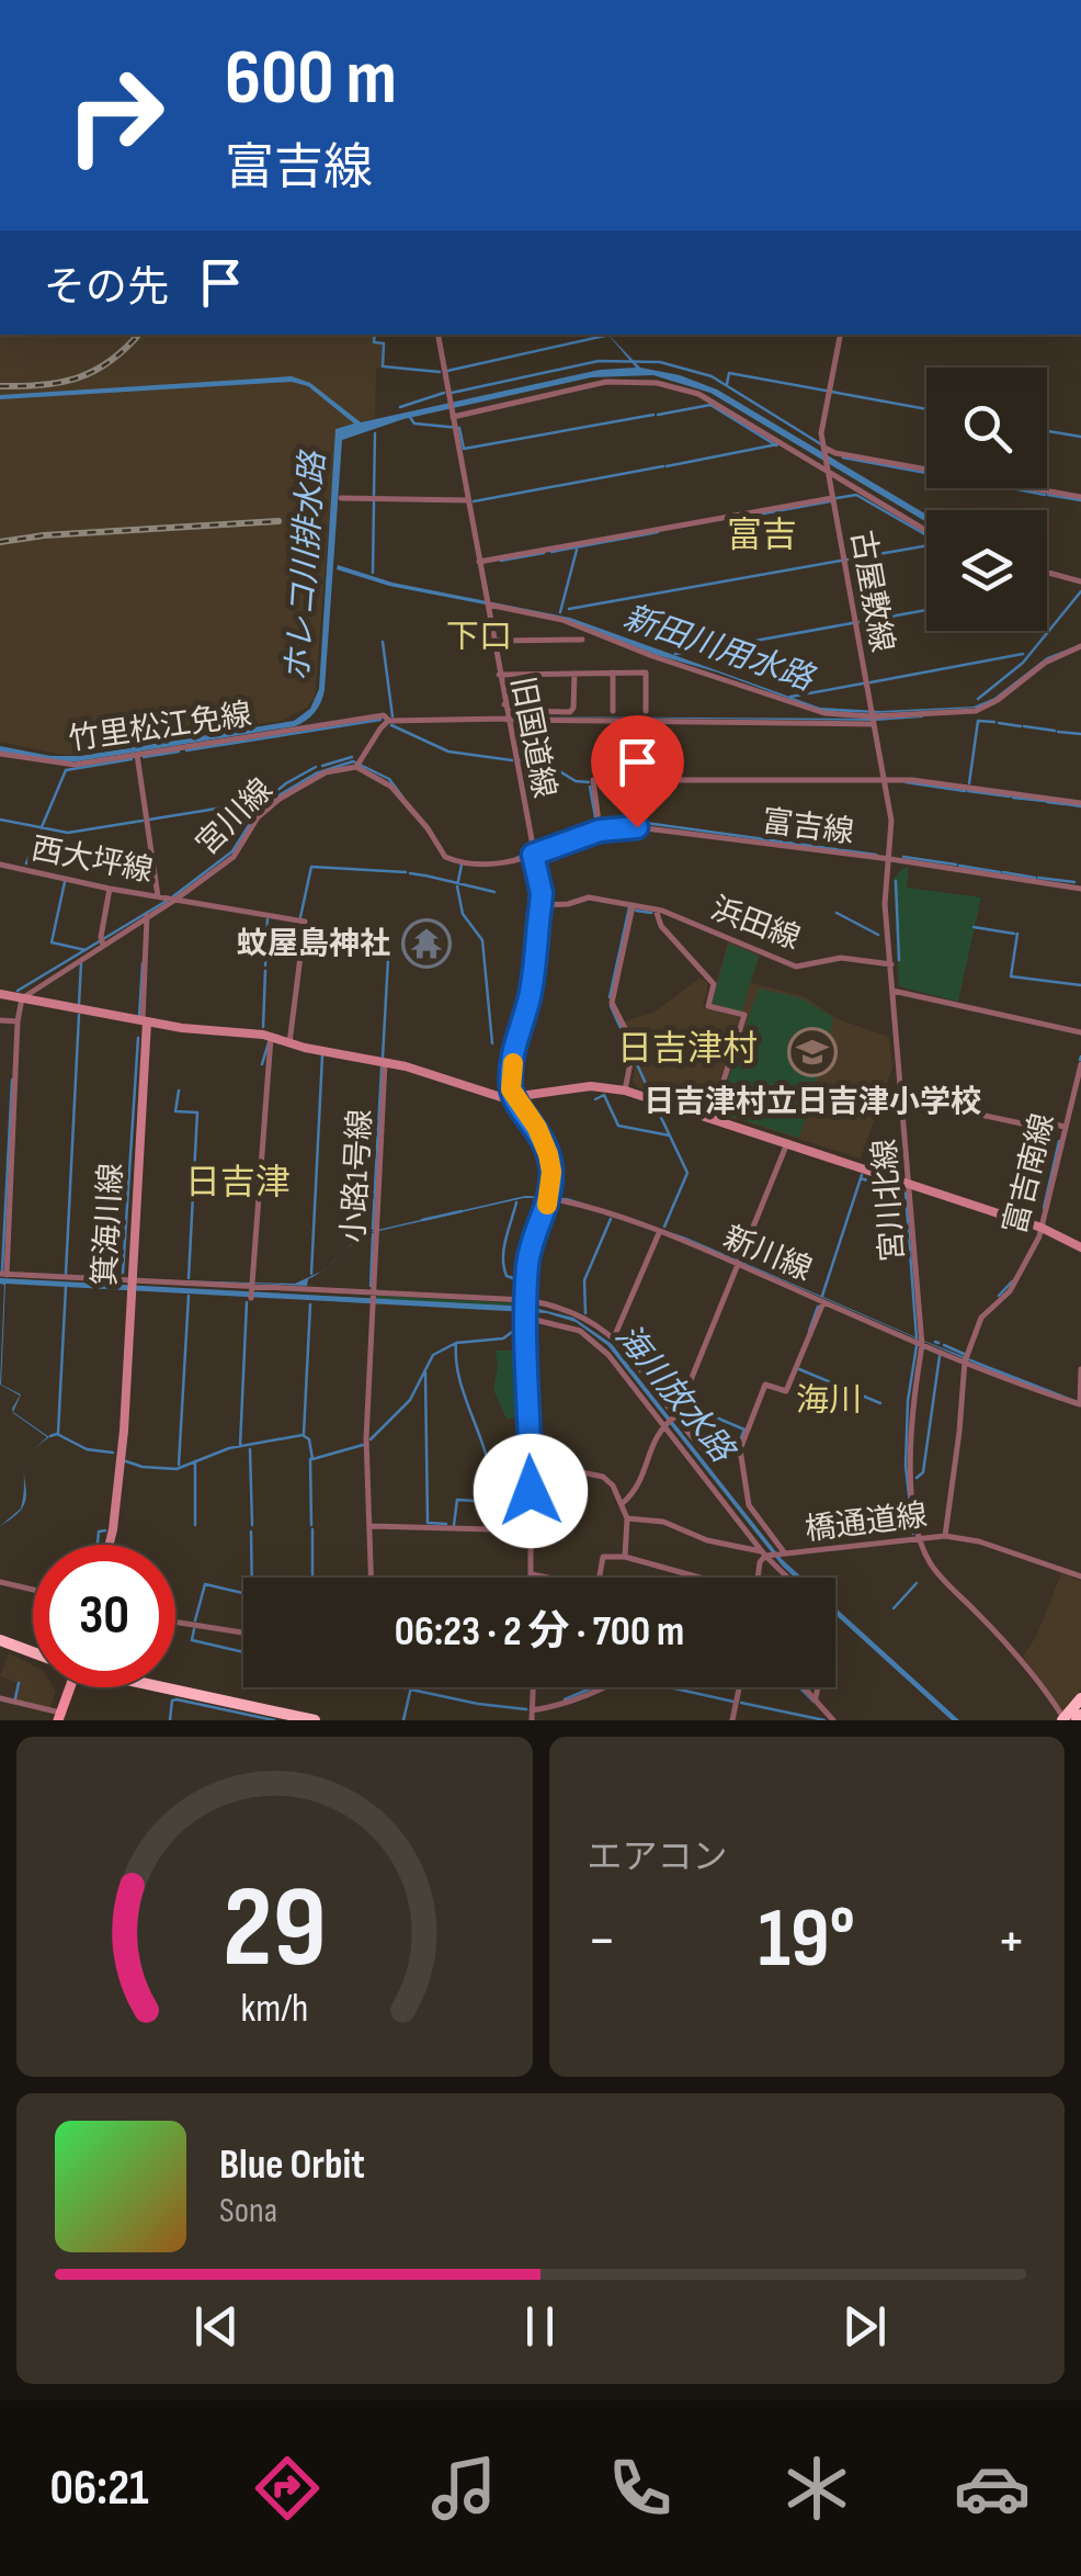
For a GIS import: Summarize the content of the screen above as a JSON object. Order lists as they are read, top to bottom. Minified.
{"streets":{"main road":["箕海川線"],"street":["古屋敷線","竹里松江免線","旧国道線","宮川線","富吉線","西大坪線","浜田線","富吉南線","小路1号線","宮川北線","新川線","橋通道線"]},"crossings":[["古屋敷線","竹里松江免線"],["古屋敷線","富吉線"],["古屋敷線","宮川北線"],["竹里松江免線","旧国道線"],["旧国道線","富吉線"],["旧国道線","浜田線"],["宮川線","西大坪線"],["富吉線","宮川北線"],["浜田線","宮川北線"],["富吉南線","新川線"],["富吉南線","橋通道線"],["宮川北線","新川線"],["宮川北線","橋通道線"]],"districts":["富吉","下口","日吉津村","日吉津","海川"],"water":["ホレコ川排水路","新田川用水路","海川放水路"],"places":{"temple":["蚊屋島神社"],"school or university":["日吉津村立日吉津小学校"]},"page":{"turn":["600 m","富吉線"],"then":"その先","limit":"30","trip":"06:23 · 2 分 · 700 m","tile":"エアコン","heat":["−","19°","+"],"song":["Blue Orbit","Sona"],"tabs":"06:21","gauge":["29","km/h"]}}
